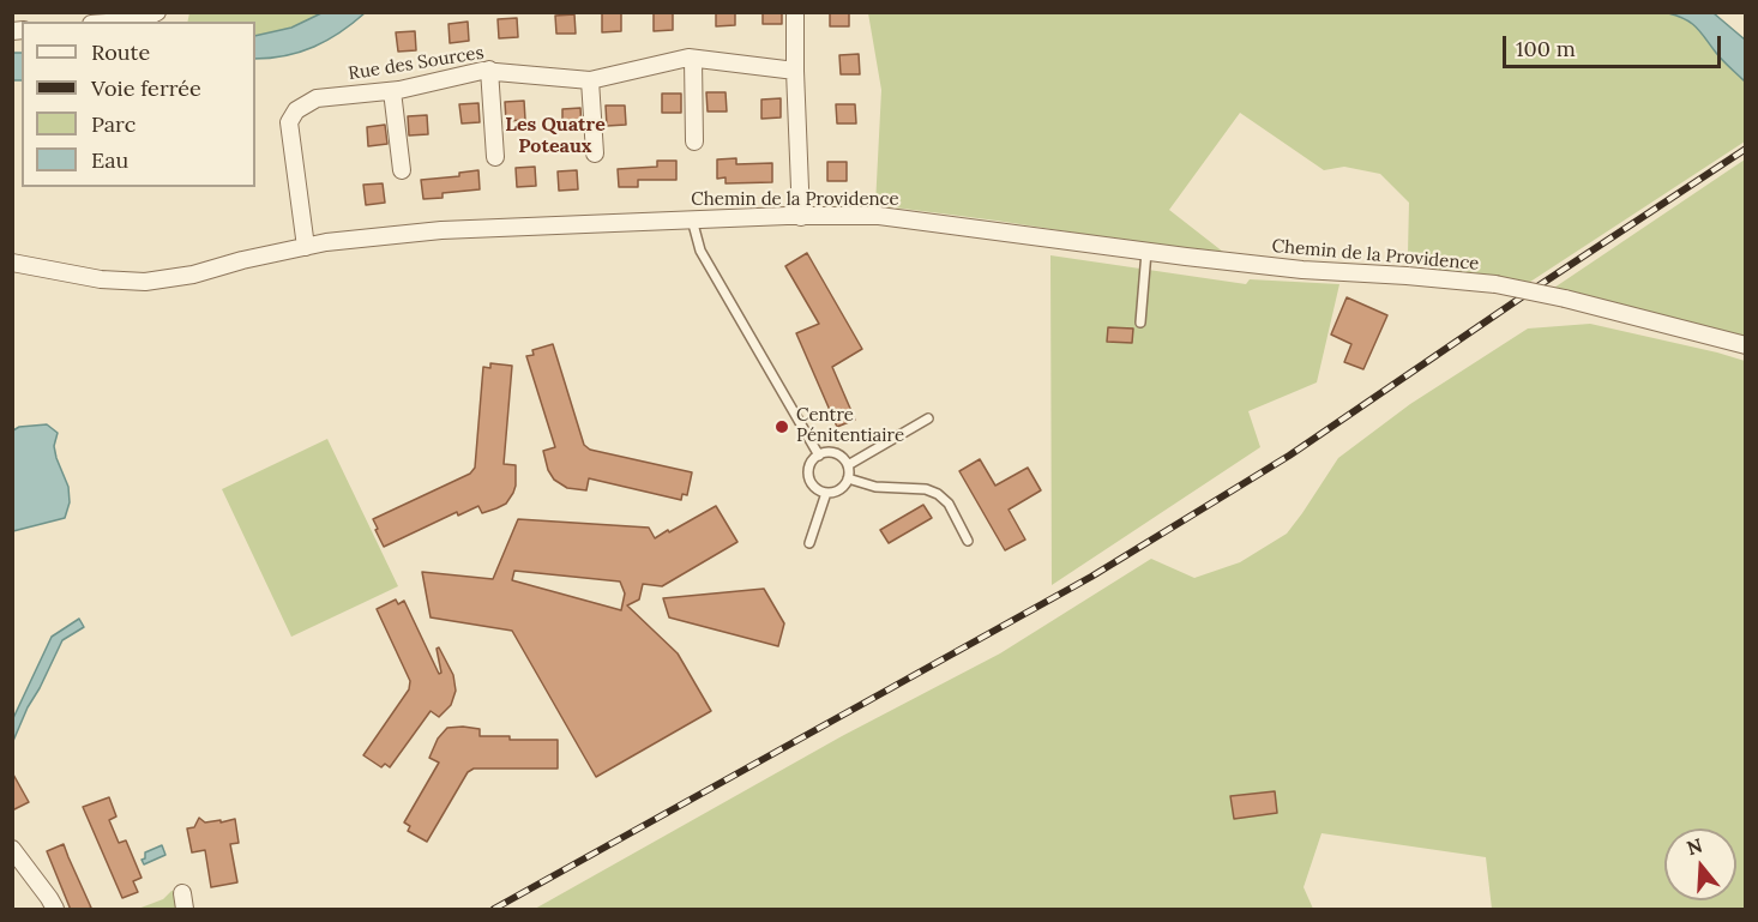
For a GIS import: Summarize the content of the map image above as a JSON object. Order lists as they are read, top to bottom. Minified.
{"streets":{"street":["Rue des Sources","Chemin de la Providence"]},"crossings":[["Rue des Sources","Chemin de la Providence"]],"districts":["Les Quatre Poteaux"],"places":["Centre Pénitentiaire"],"legend":["Route","Voie ferrée","Parc","Eau"],"scale_bar":"100 m","north":"top"}
